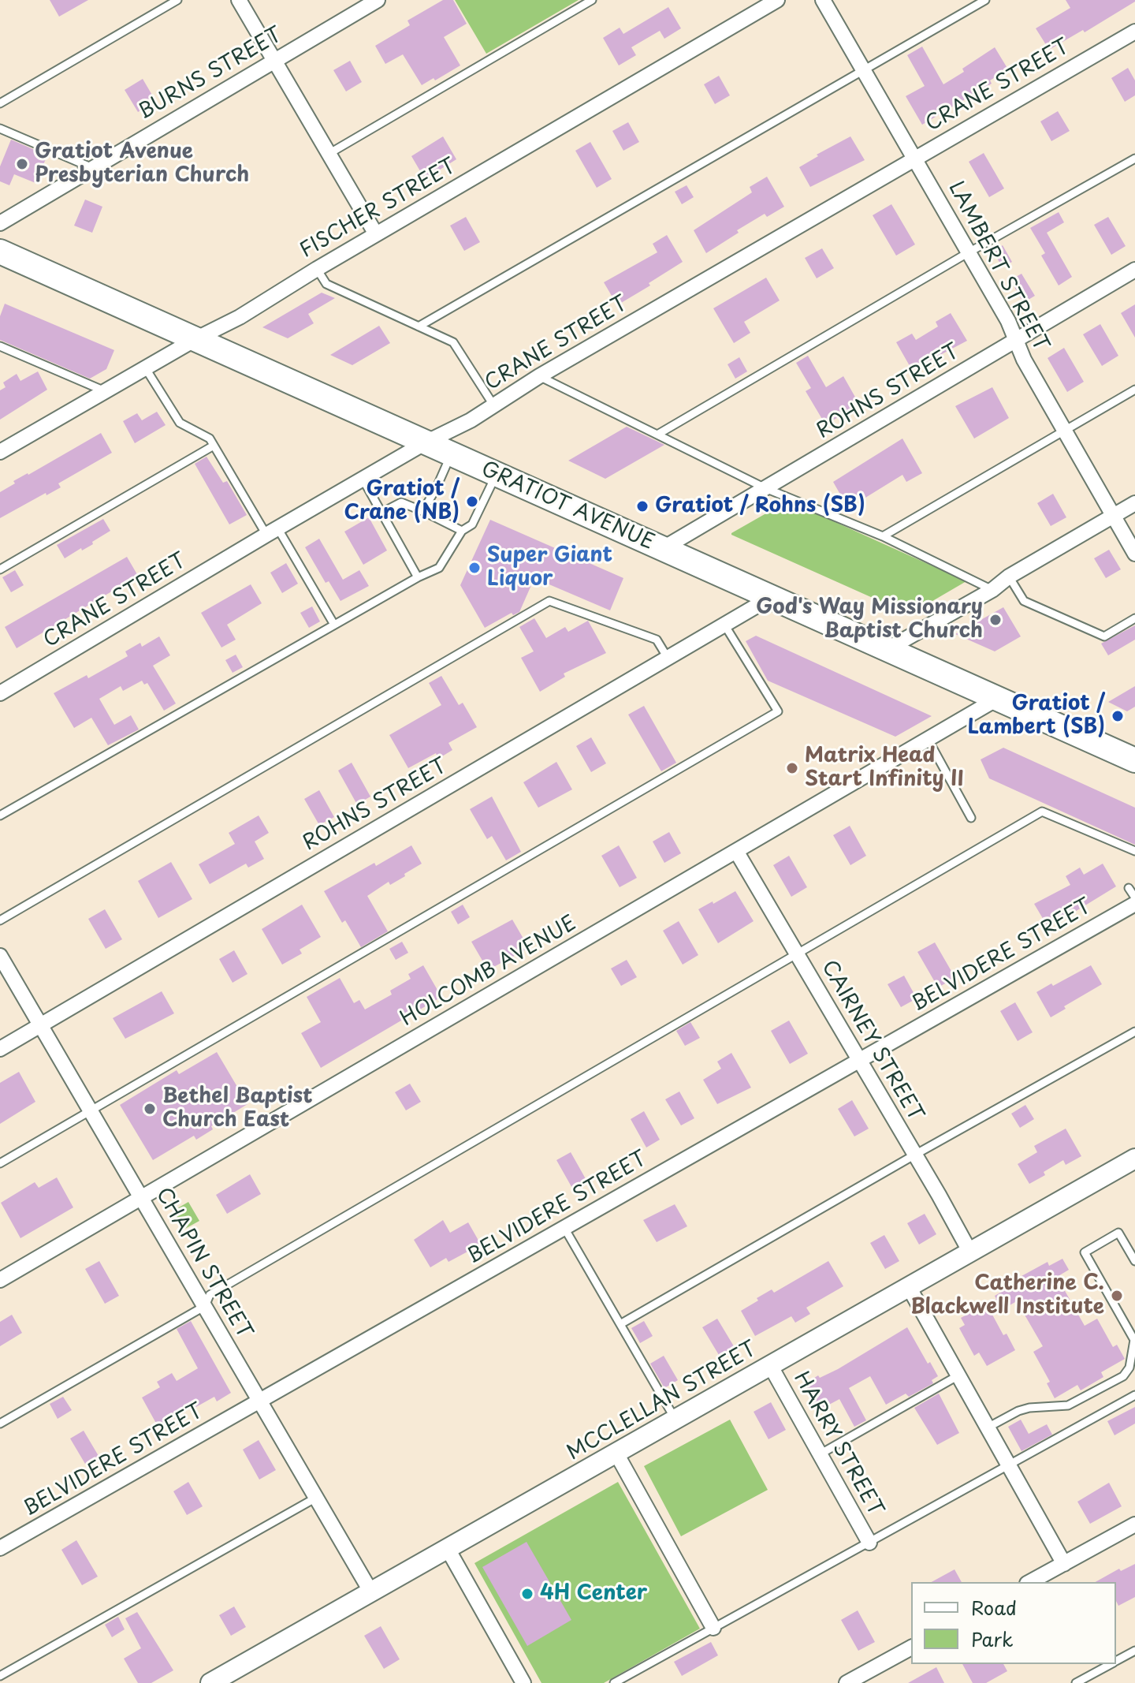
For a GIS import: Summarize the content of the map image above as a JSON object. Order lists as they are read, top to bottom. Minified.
{"streets":{"main road":["GRATIOT AVENUE"],"street":["BURNS STREET","CRANE STREET","FISCHER STREET","LAMBERT STREET","ROHNS STREET","BELVIDERE STREET","HOLCOMB AVENUE","CAIRNEY STREET","CHAPIN STREET","MCCLELLAN STREET","HARRY STREET"]},"crossings":[["CRANE STREET","LAMBERT STREET"],["CRANE STREET","GRATIOT AVENUE"],["FISCHER STREET","GRATIOT AVENUE"],["LAMBERT STREET","ROHNS STREET"],["ROHNS STREET","GRATIOT AVENUE"],["ROHNS STREET","CHAPIN STREET"],["GRATIOT AVENUE","HOLCOMB AVENUE"],["BELVIDERE STREET","CAIRNEY STREET"],["BELVIDERE STREET","CHAPIN STREET"],["HOLCOMB AVENUE","CAIRNEY STREET"],["HOLCOMB AVENUE","CHAPIN STREET"],["CAIRNEY STREET","MCCLELLAN STREET"],["CHAPIN STREET","MCCLELLAN STREET"],["MCCLELLAN STREET","HARRY STREET"]],"places":["Gratiot Avenue Presbyterian Church","Gratiot / Crane (NB)","Gratiot / Rohns (SB)","Super Giant Liquor","God's Way Missionary Baptist Church","Gratiot / Lambert (SB)","Matrix Head Start Infinity II","Bethel Baptist Church East","Catherine C. Blackwell Institute","4H Center"],"legend":["Road","Park"]}
